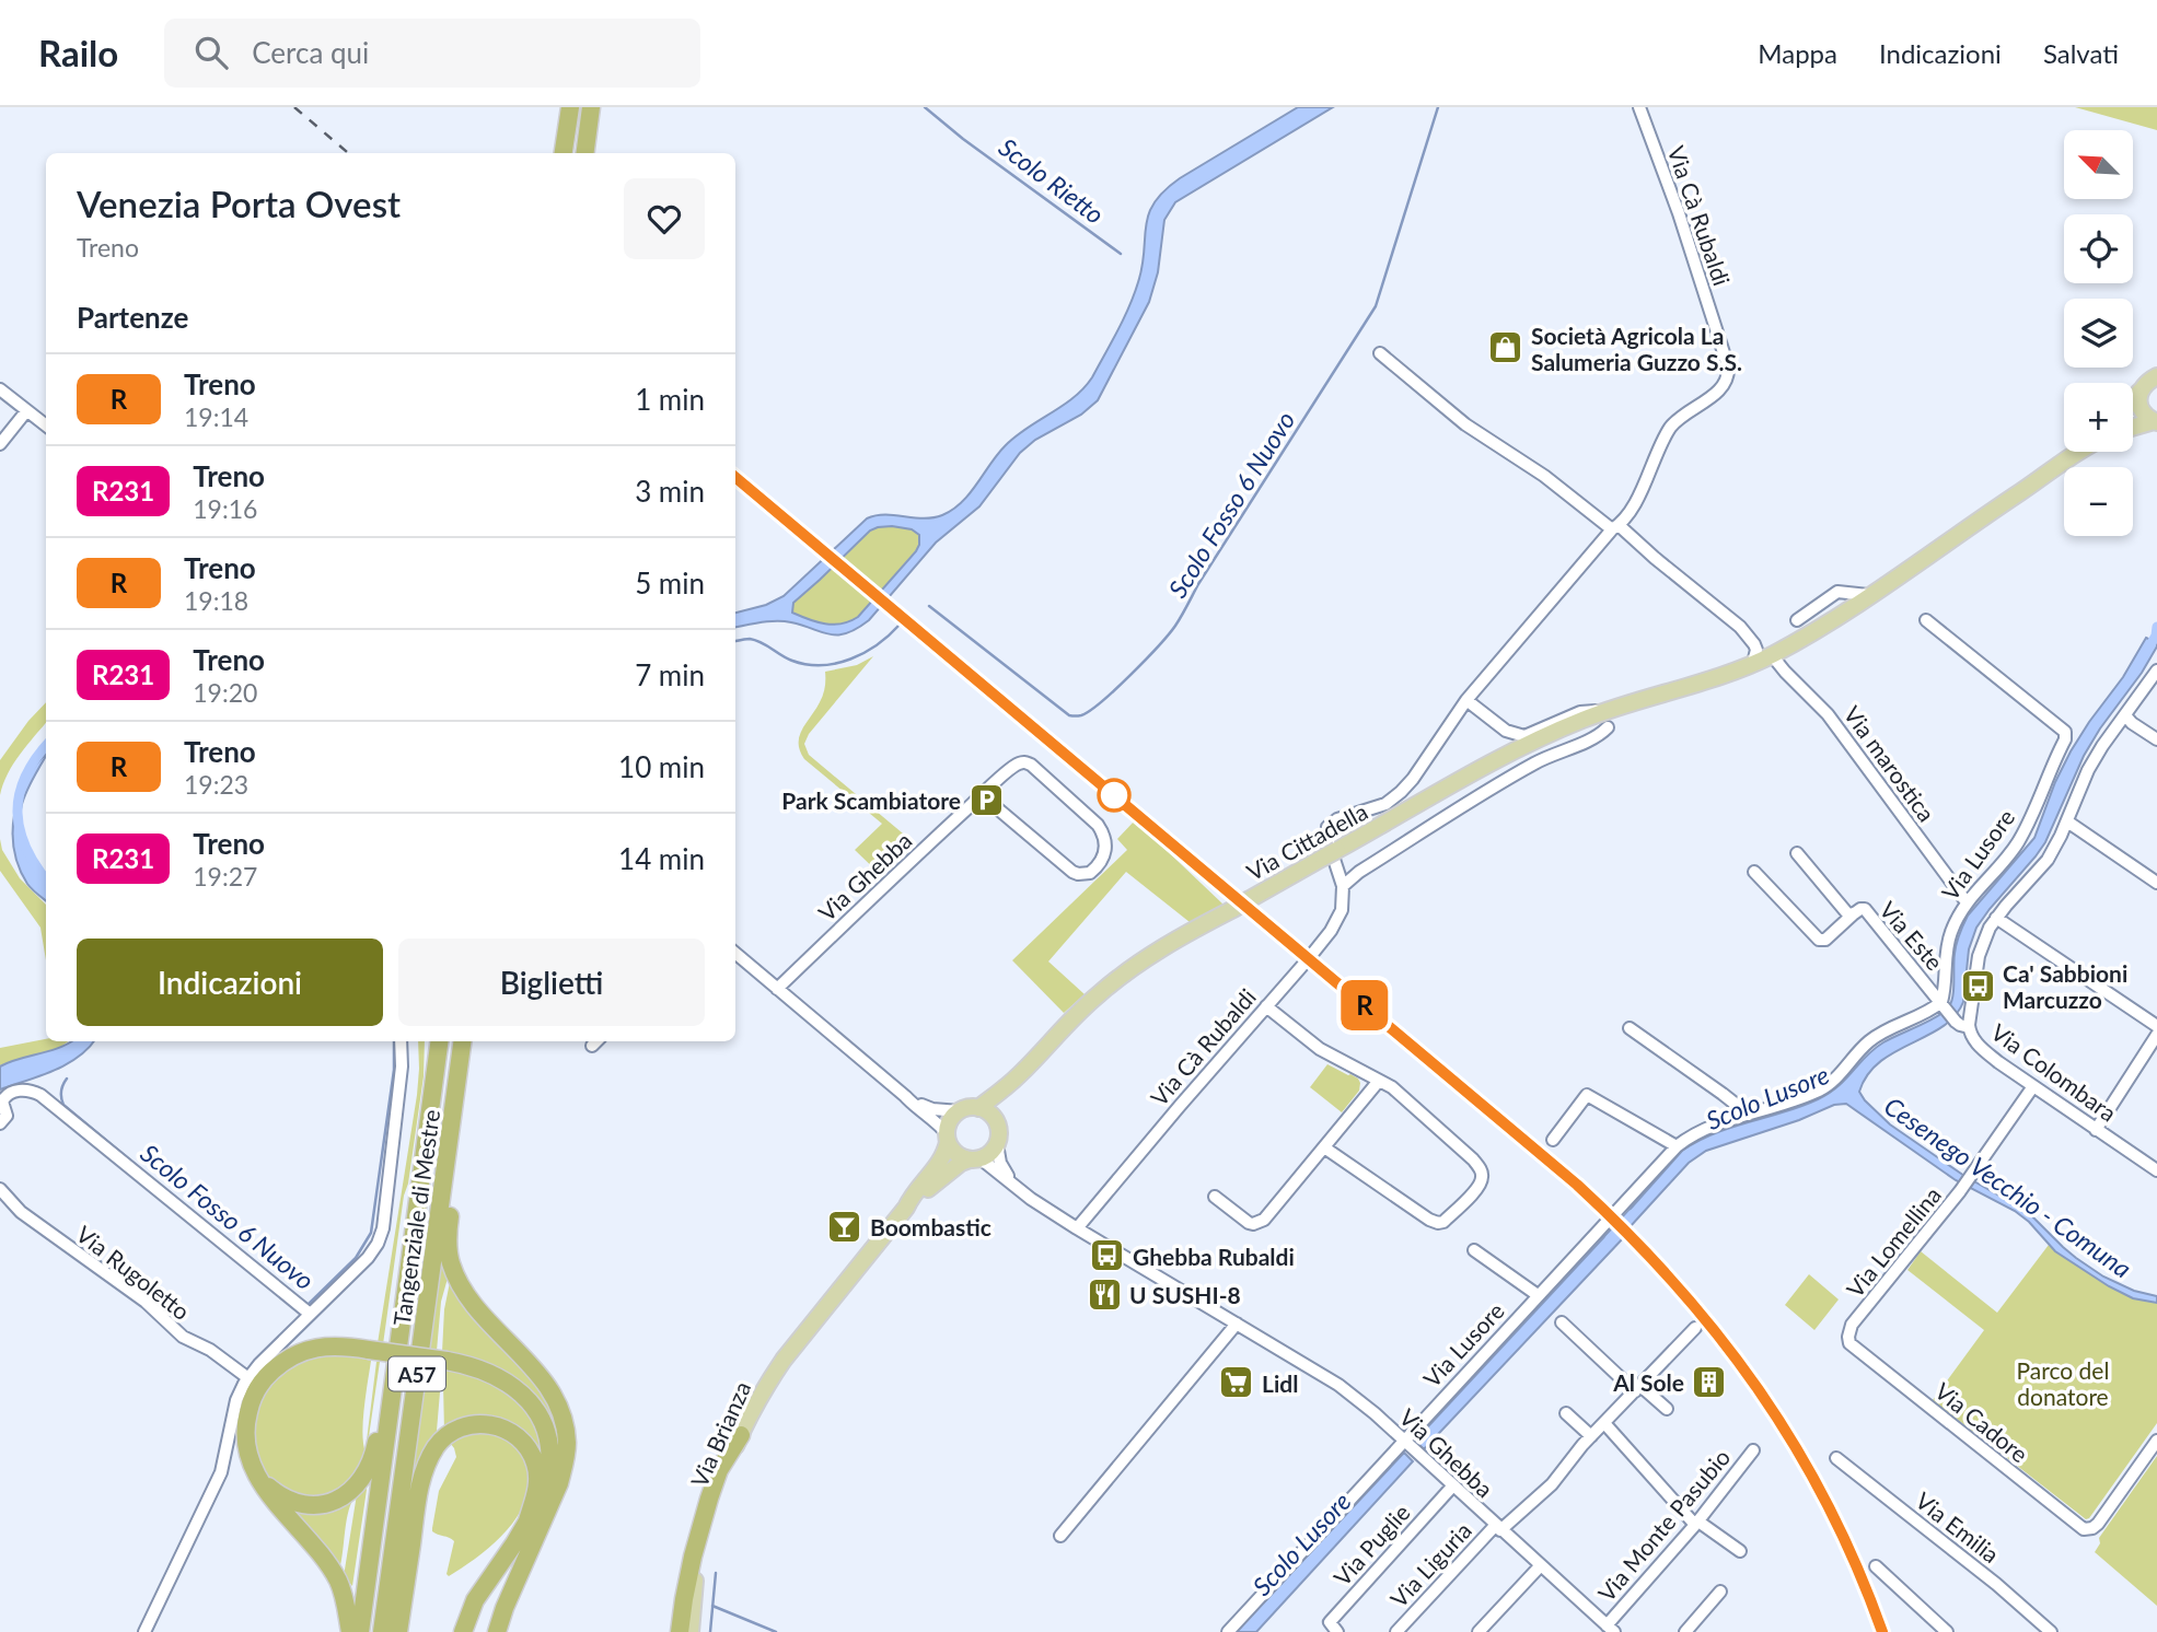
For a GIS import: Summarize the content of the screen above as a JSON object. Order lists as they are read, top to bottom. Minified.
{"streets":{"highway":["Tangenziale di Mestre","A57"],"main road":["Via Cittadella","Via Brianza"],"street":["Via Cà Rubaldi","Via marostica","Via Lusore","Via Ghebba","Via Este","Via Colombara","Via Lomellina","Via Rugoletto","Via Cadore","Via Monte Pasubio","Via Emilia","Via Puglie","Via Liguria"]},"crossings":[["Via Cà Rubaldi","Via Ghebba"],["Via marostica","Via Cittadella"],["Via marostica","Via Lusore"],["Via Cittadella","Via Ghebba"],["Via Cittadella","Via Brianza"],["Via Lusore","Via Ghebba"],["Via Lusore","Via Este"],["Via Ghebba","Via Brianza"],["Via Ghebba","Via Monte Pasubio"],["Via Ghebba","Via Puglie"],["Via Ghebba","Via Liguria"],["Via Este","Via Colombara"],["Via Colombara","Via Lomellina"],["Tangenziale di Mestre","A57"],["Via Lomellina","Via Cadore"]],"water":["Scolo Rietto","Scolo Fosso 6 Nuovo","Scolo Lusore","Cesenego Vecchio - Comuna"],"parks":["Parco del donatore"],"places":{"shop":["Società Agricola La Salumeria Guzzo S.S."],"parking":["Park Scambiatore"],"bus stop":["Ca' Sabbioni Marcuzzo","Ghebba Rubaldi"],"bar":["Boombastic"],"restaurant":["U SUSHI-8"],"building":["Al Sole"],"supermarket":["Lidl"]},"north":"top left","page":{"header":"Railo","search":"Cerca qui","nav":["Mappa","Indicazioni","Salvati"],"on_map":"R","map_buttons":["+","−"],"heading":[["Venezia Porta Ovest","Treno"],"Partenze"],"list":[{"mark":"R","name":"Treno","note":"19:14","value":"1 min"},{"mark":"R231","name":"Treno","note":"19:16","value":"3 min"},{"mark":"R","name":"Treno","note":"19:18","value":"5 min"},{"mark":"R231","name":"Treno","note":"19:20","value":"7 min"},{"mark":"R","name":"Treno","note":"19:23","value":"10 min"},{"mark":"R231","name":"Treno","note":"19:27","value":"14 min"}],"buttons":["Indicazioni","Biglietti"]}}
